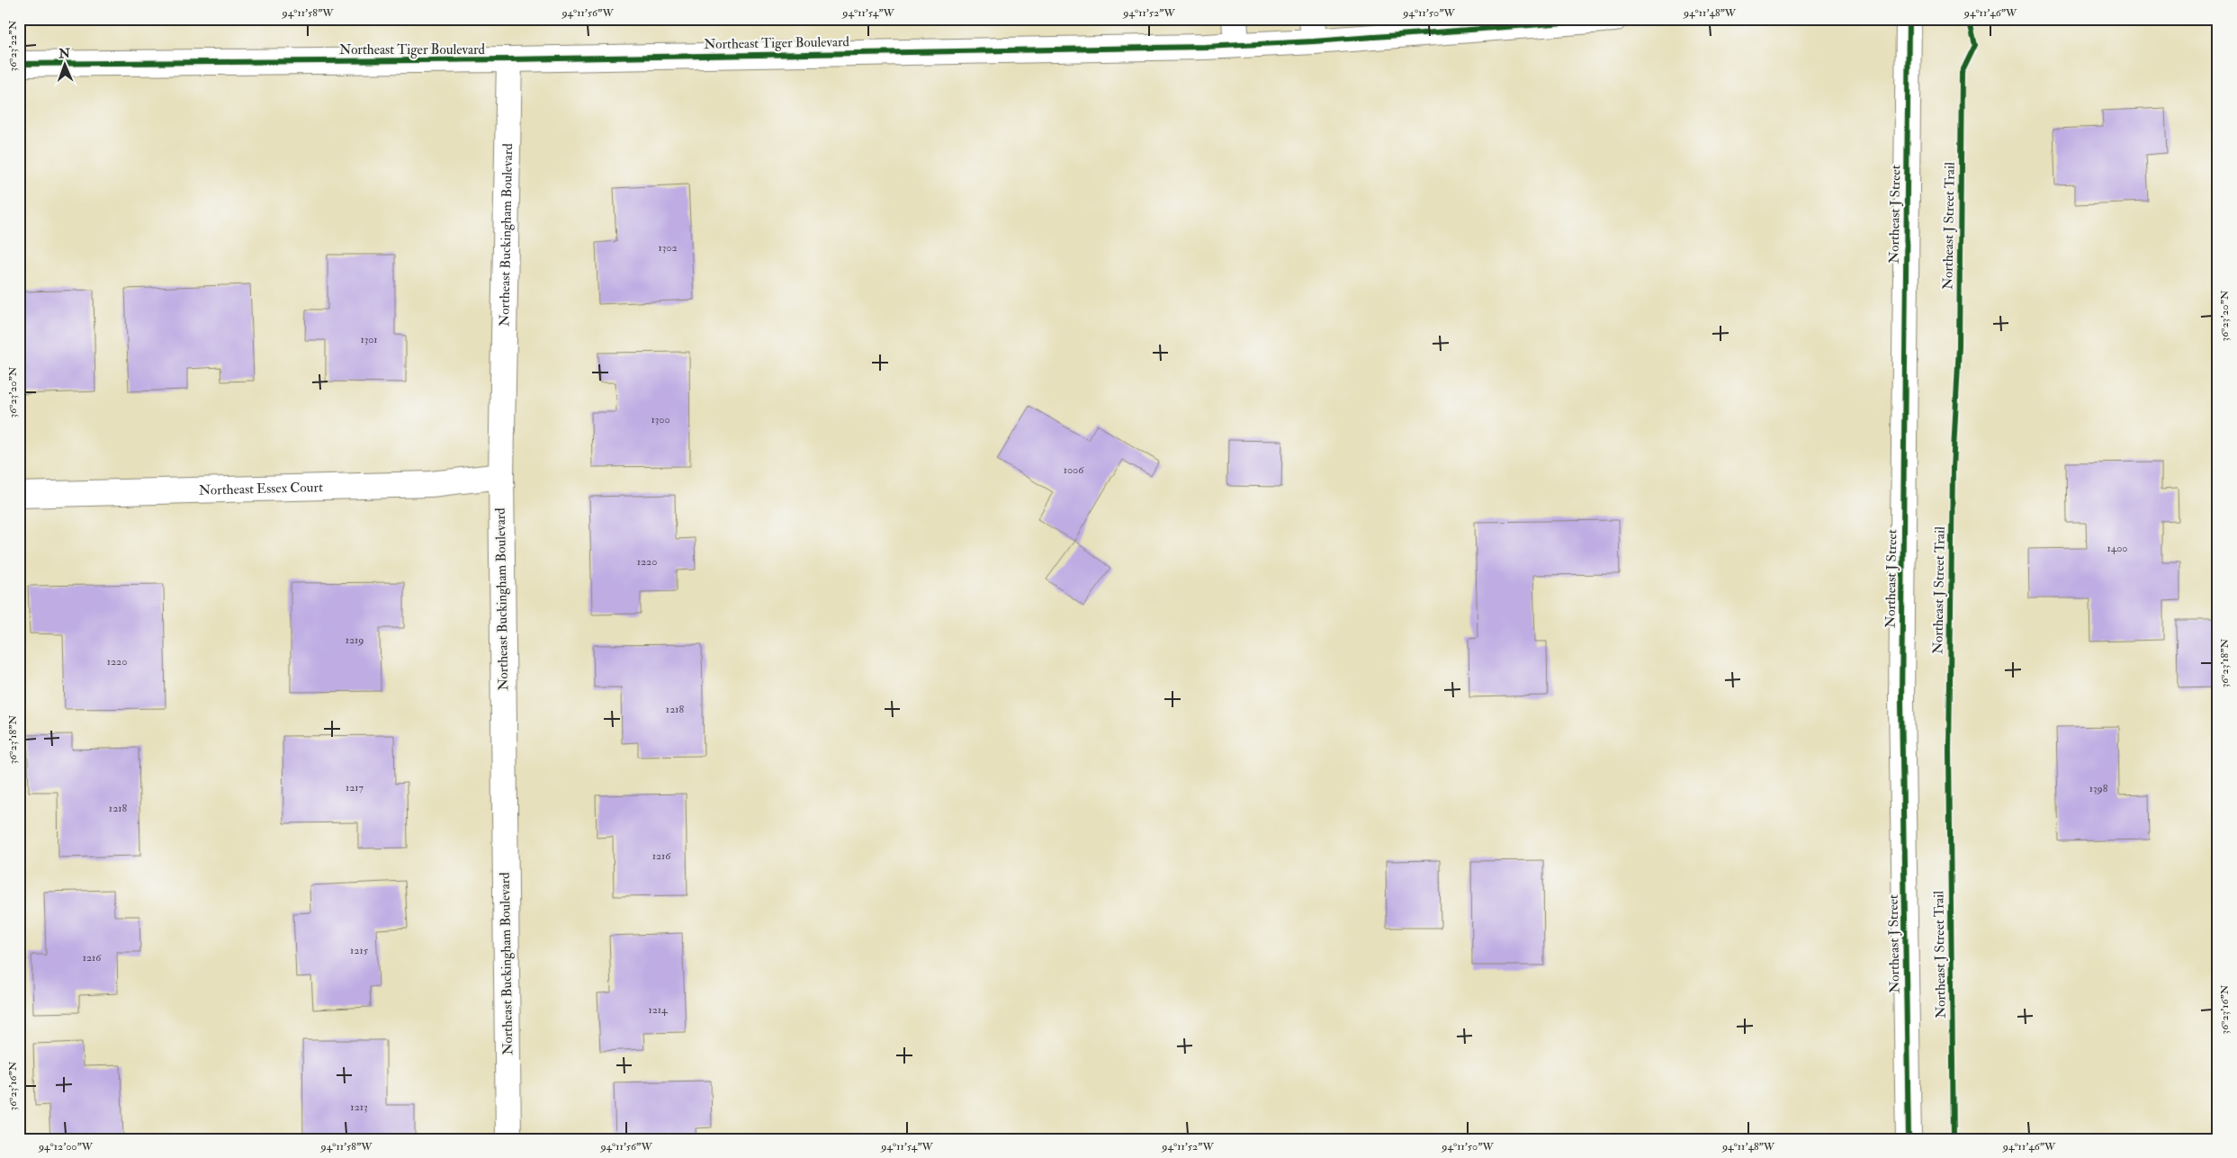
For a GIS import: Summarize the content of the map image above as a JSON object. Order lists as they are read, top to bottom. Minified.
{"streets":{"street":["Northeast Tiger Boulevard","Northeast J Street","Northeast Buckingham Boulevard","Northeast Essex Court"],"cycle path":["Northeast J Street Trail"]},"crossings":[["Northeast Tiger Boulevard","Northeast Buckingham Boulevard"],["Northeast Buckingham Boulevard","Northeast Essex Court"]],"house_numbers":["1302","1301","1300","1006","1400","1220","1219","1220","1218","1217","1398","1218","1216","1215","1216","1214","1213"],"north":"top","coordinates":["94°11'58\"W","94°11'56\"W","94°11'54\"W","94°11'52\"W","94°11'50\"W","94°11'48\"W","94°11'46\"W","36°23'22\"N","36°23'20\"N","36°23'18\"N","36°23'16\"N","94°12'00\"W"]}
